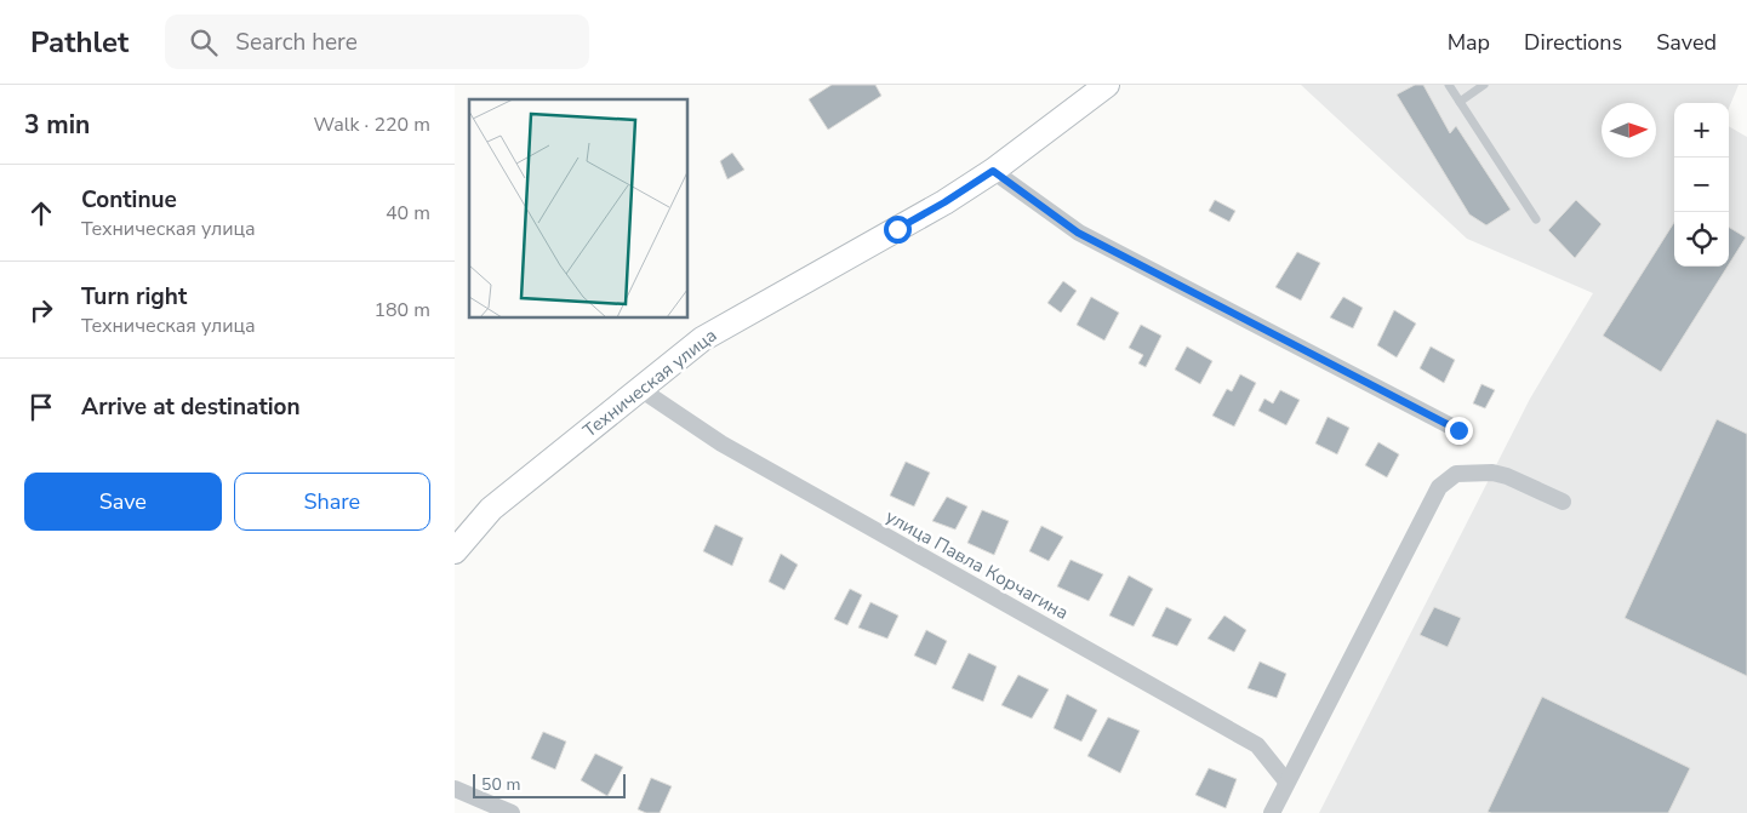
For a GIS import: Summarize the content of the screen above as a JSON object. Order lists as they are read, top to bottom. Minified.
{"streets":{"main road":["Техническая улица"],"street":["улица Павла Корчагина"]},"crossings":[["Техническая улица","улица Павла Корчагина"]],"scale_bar":"50 m","north":"right","page":{"header":"Pathlet","search":"Search here","nav":["Map","Directions","Saved"],"heading":["3 min","Walk · 220 m"],"map_buttons":["+","−"],"list":[["Continue","Техническая улица","40 m"],["Turn right","Техническая улица","180 m"],"Arrive at destination"],"buttons":["Save","Share"],"scale":"50 m"}}
